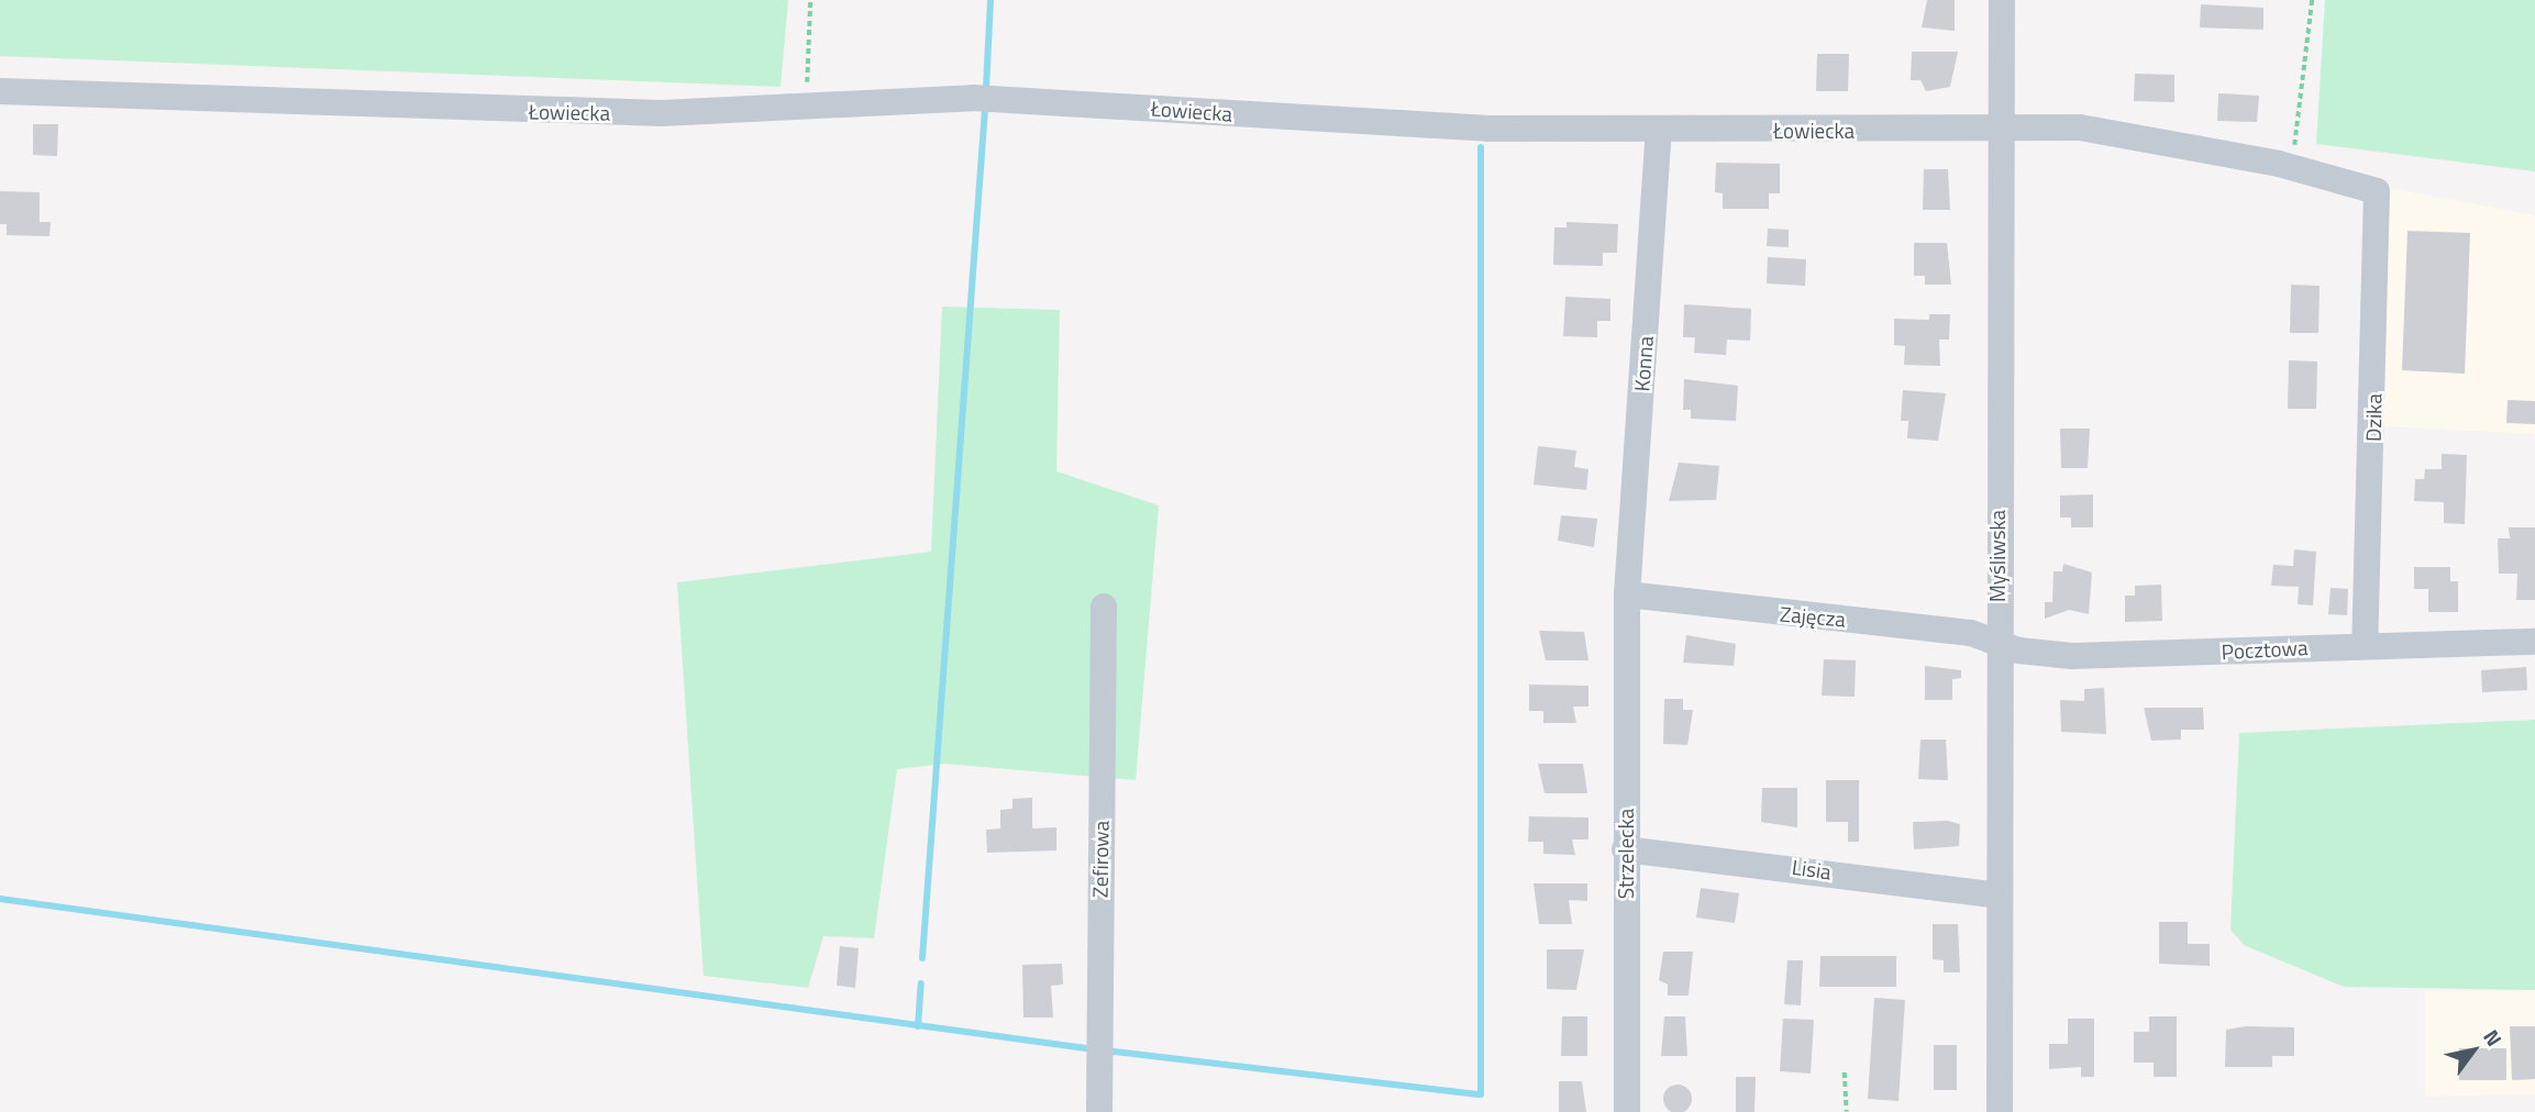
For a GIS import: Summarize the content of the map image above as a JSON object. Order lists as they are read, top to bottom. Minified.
{"streets":{"street":["Łowiecka","Konna","Dzika","Myśliwska","Zajęcza","Pocztowa","Strzelecka","Zefirowa","Lisia"]},"crossings":[["Łowiecka","Konna"],["Łowiecka","Dzika"],["Łowiecka","Myśliwska"],["Konna","Zajęcza"],["Konna","Strzelecka"],["Dzika","Pocztowa"],["Myśliwska","Zajęcza"],["Myśliwska","Pocztowa"],["Myśliwska","Lisia"],["Zajęcza","Pocztowa"],["Zajęcza","Strzelecka"],["Strzelecka","Lisia"]],"north":"top right"}
